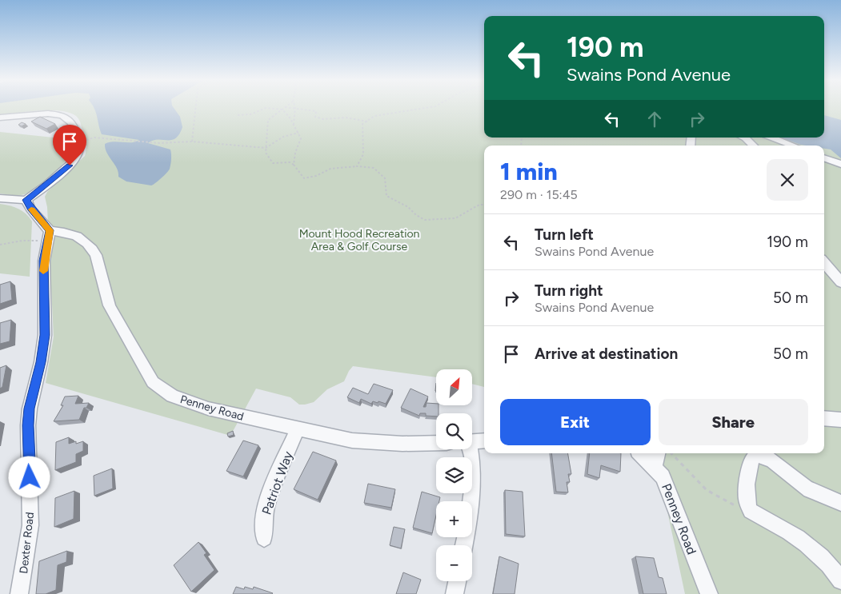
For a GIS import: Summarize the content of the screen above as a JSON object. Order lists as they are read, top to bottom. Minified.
{"streets":{"street":["Penney Road","Patriot Way","Dexter Road"]},"crossings":[["Penney Road","Patriot Way"],["Penney Road","Dexter Road"]],"parks":["Mount Hood Recreation Area & Golf Course"],"north":"top right","page":{"turn":["190 m","Swains Pond Avenue"],"heading":["1 min","290 m · 15:45"],"list":[{"name":"Turn left","note":"Swains Pond Avenue","value":"190 m"},{"name":"Turn right","note":"Swains Pond Avenue","value":"50 m"},{"name":"Arrive at destination","value":"50 m"}],"map_buttons":["+","−"],"buttons":["Exit","Share"]}}
